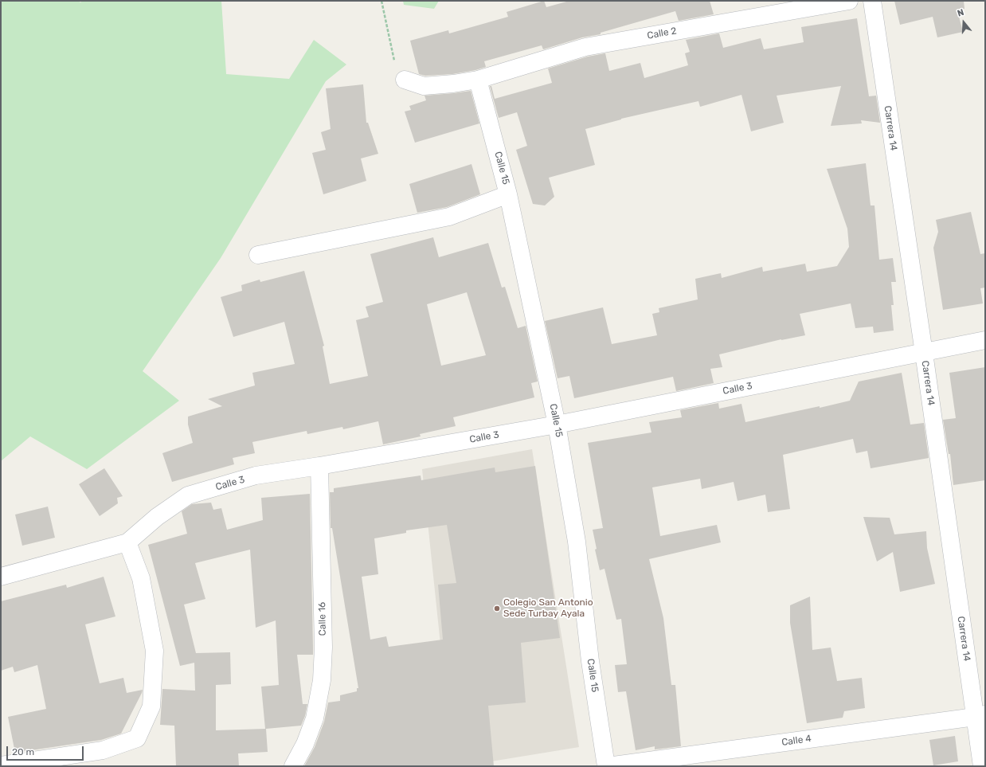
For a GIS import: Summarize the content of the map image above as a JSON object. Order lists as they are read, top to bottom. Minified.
{"streets":{"street":["Calle 2","Carrera 14","Calle 15","Calle 3","Calle 16","Calle 4"]},"crossings":[["Calle 2","Calle 15"],["Carrera 14","Calle 3"],["Carrera 14","Calle 4"],["Calle 15","Calle 3"],["Calle 15","Calle 4"],["Calle 3","Calle 16"]],"places":["Colegio San Antonio Sede Turbay Ayala"],"scale_bar":"20 m","north":"top"}
